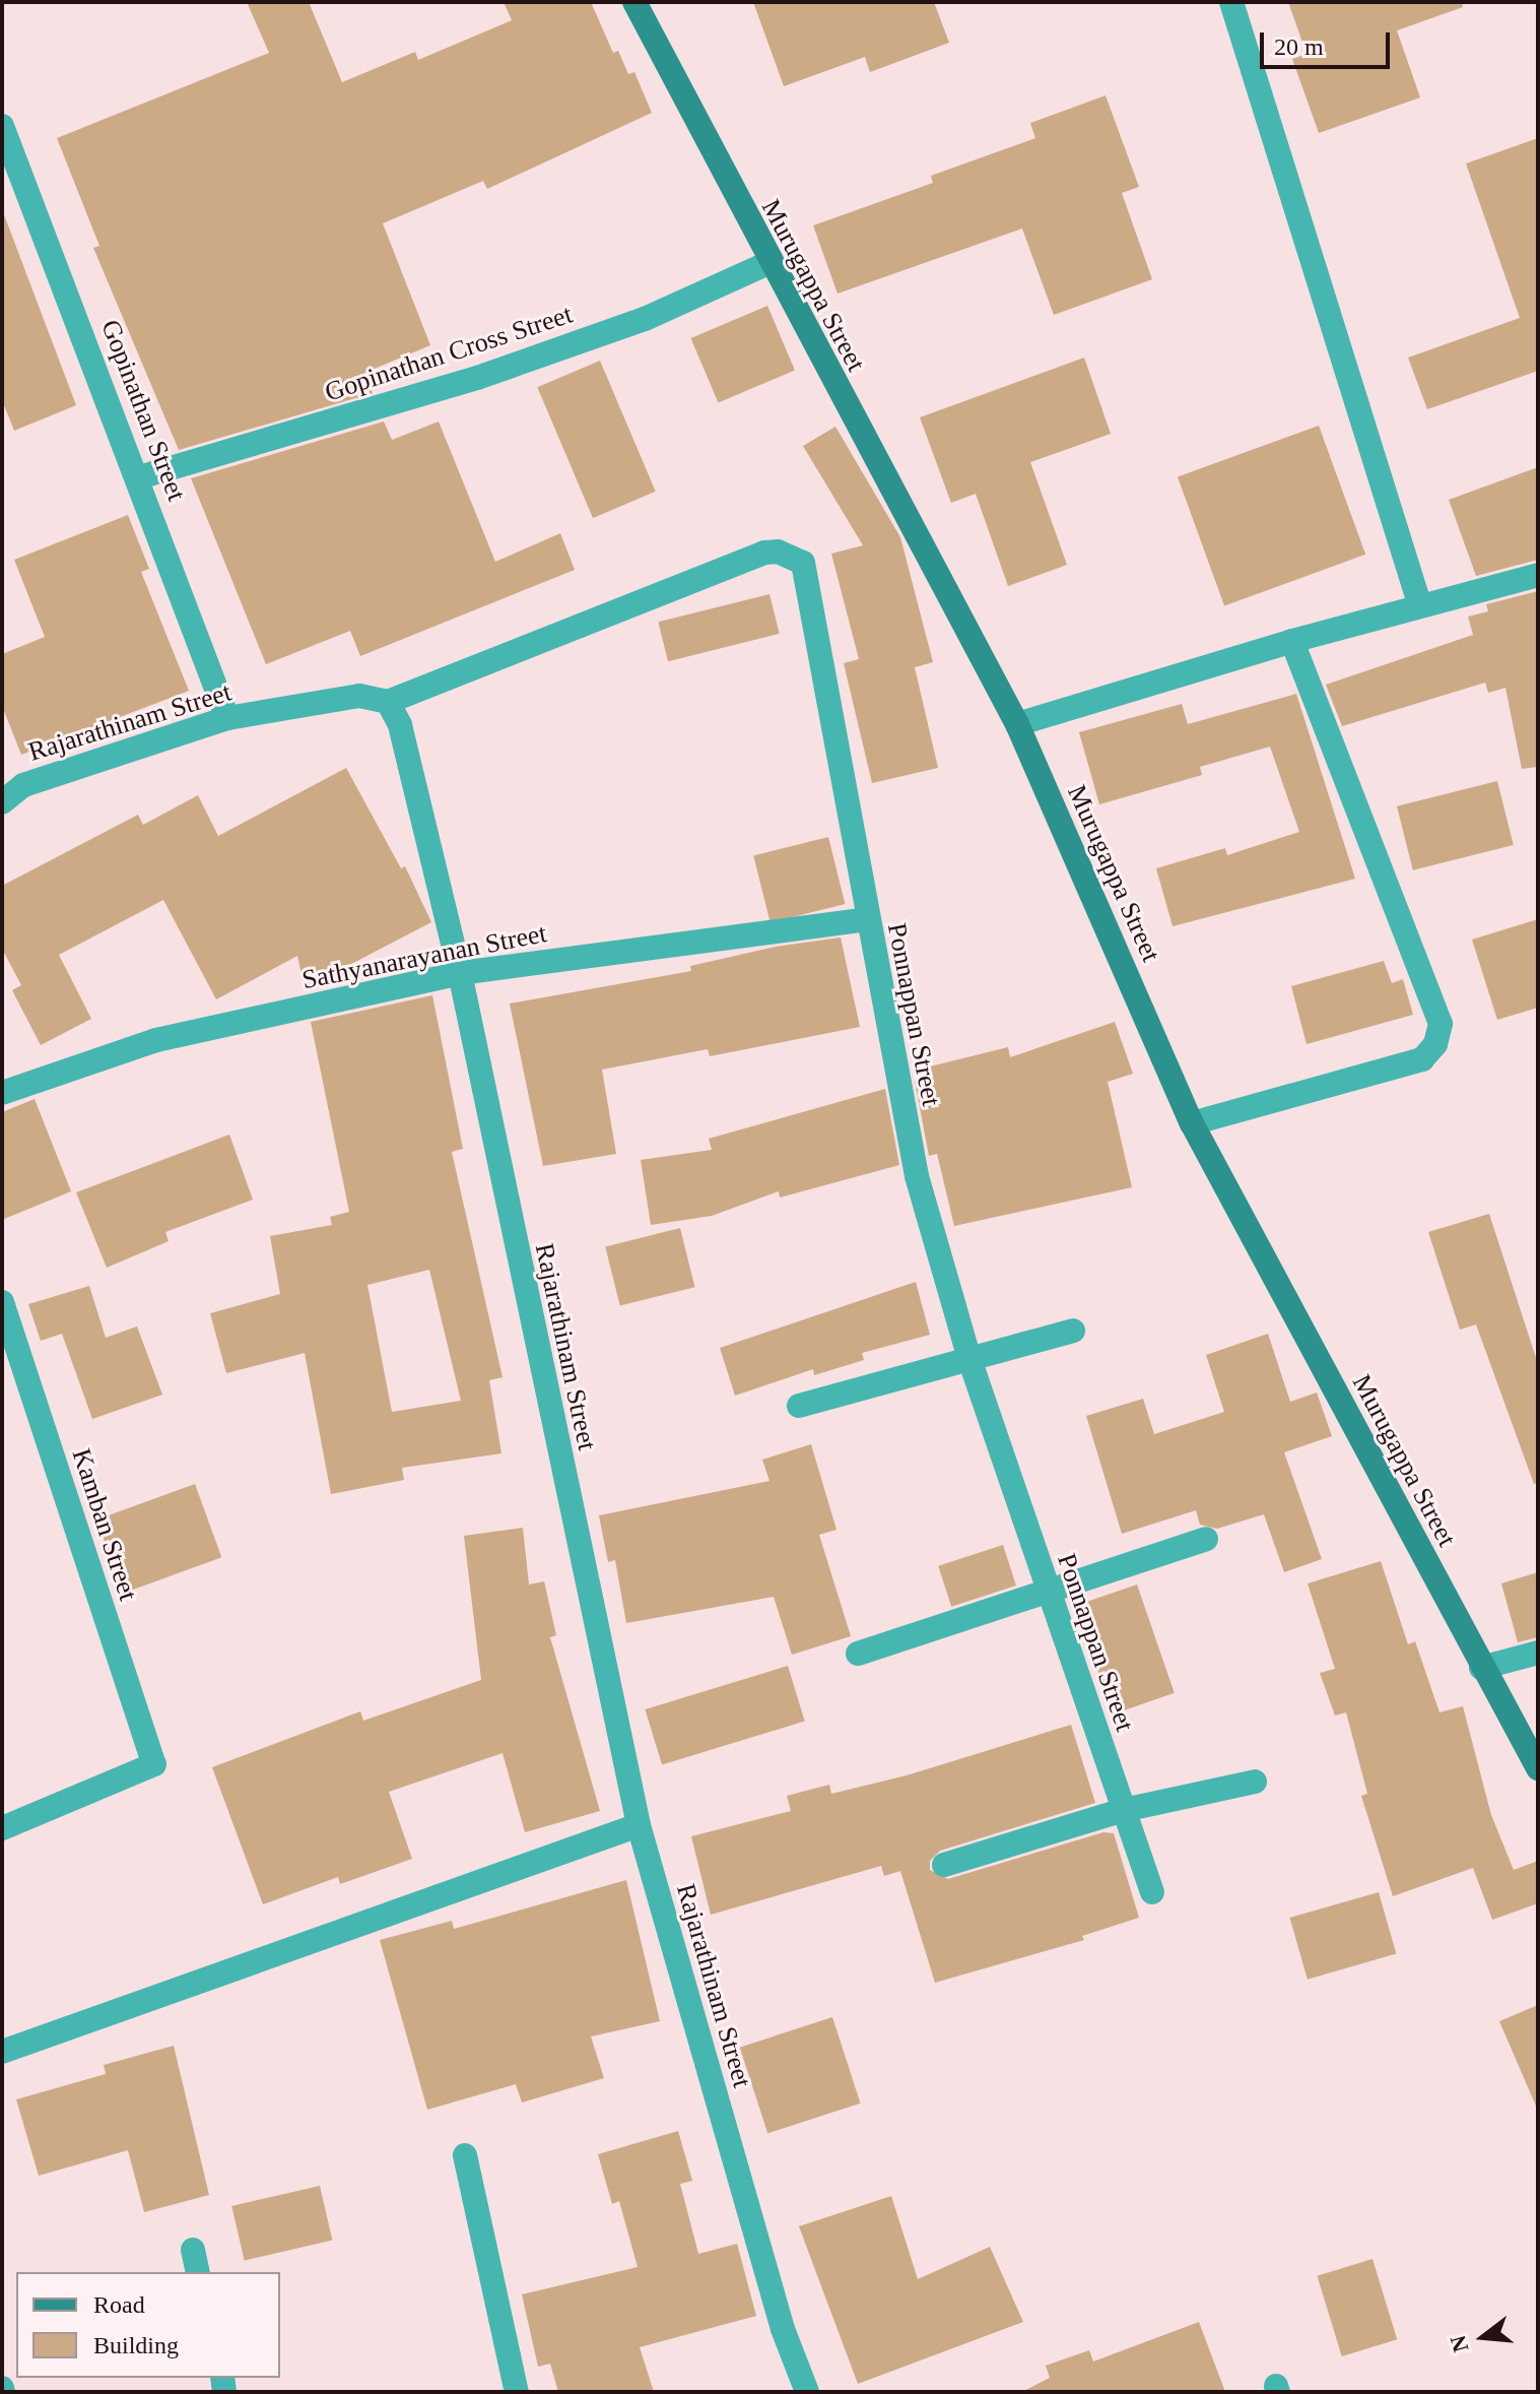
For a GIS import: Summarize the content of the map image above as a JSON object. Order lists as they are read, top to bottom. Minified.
{"streets":{"street":["Murugappa Street","Gopinathan Cross Street","Gopinathan Street","Rajarathinam Street","Sathyanarayanan Street","Ponnappan Street","Kamban Street"]},"crossings":[["Murugappa Street","Gopinathan Cross Street"],["Gopinathan Cross Street","Gopinathan Street"],["Gopinathan Street","Rajarathinam Street"],["Rajarathinam Street","Sathyanarayanan Street"],["Rajarathinam Street","Ponnappan Street"],["Sathyanarayanan Street","Ponnappan Street"]],"legend":["Road","Building"],"scale_bar":"20 m","north":"left"}
